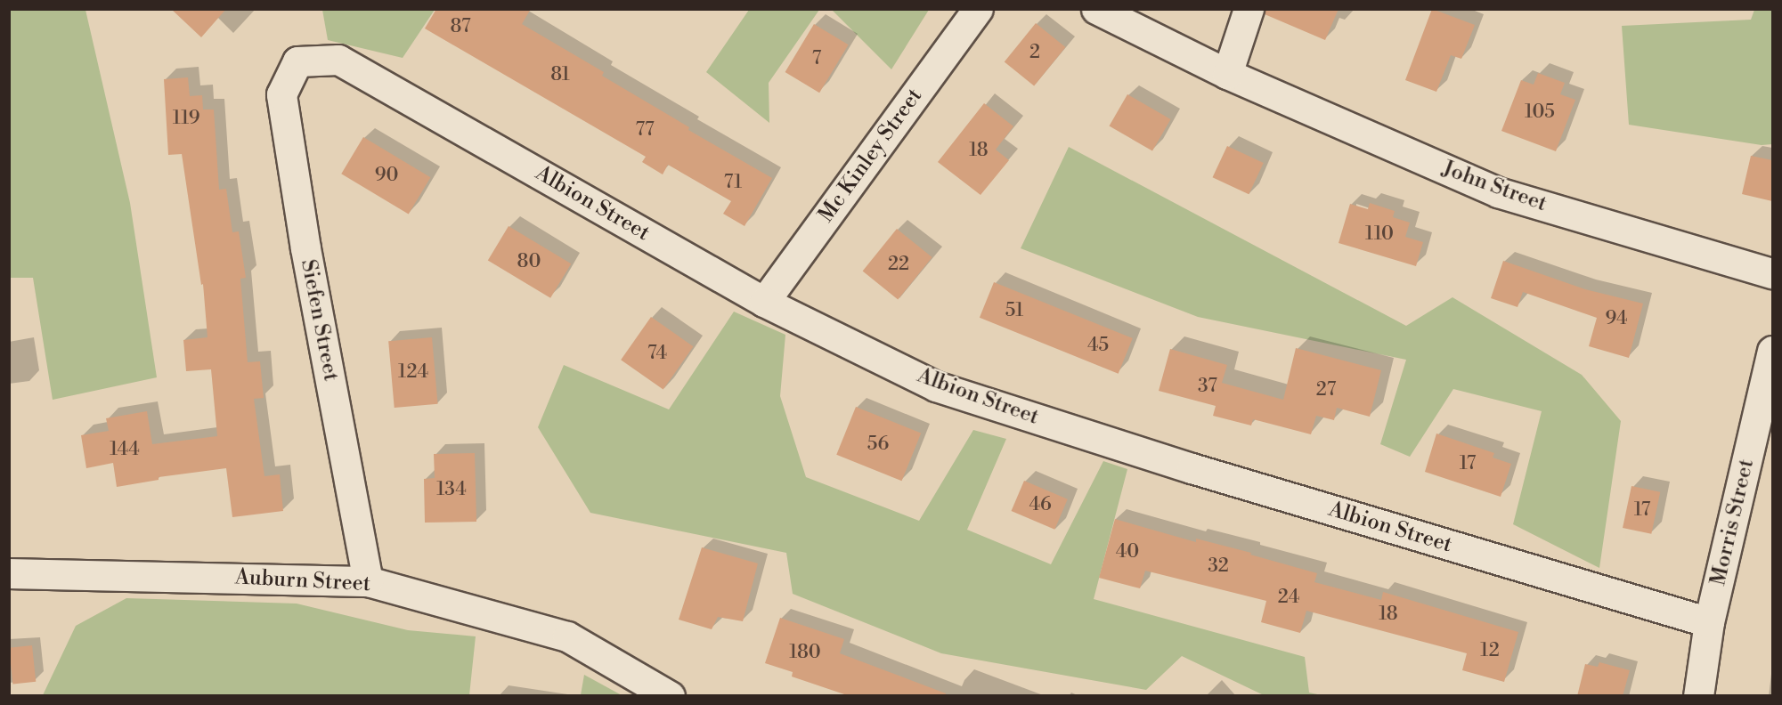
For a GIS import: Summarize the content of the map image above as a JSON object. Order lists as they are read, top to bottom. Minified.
{"streets":{"street":["Mc Kinley Street","John Street","Albion Street","Siefen Street","Morris Street","Auburn Street"]},"crossings":[["Mc Kinley Street","Albion Street"],["Albion Street","Siefen Street"],["Albion Street","Morris Street"],["Siefen Street","Auburn Street"]],"house_numbers":["87","2","7","81","105","119","77","18","90","71","110","80","22","51","94","45","74","124","37","27","56","144","17","134","46","17","40","32","24","18","12","180"]}
